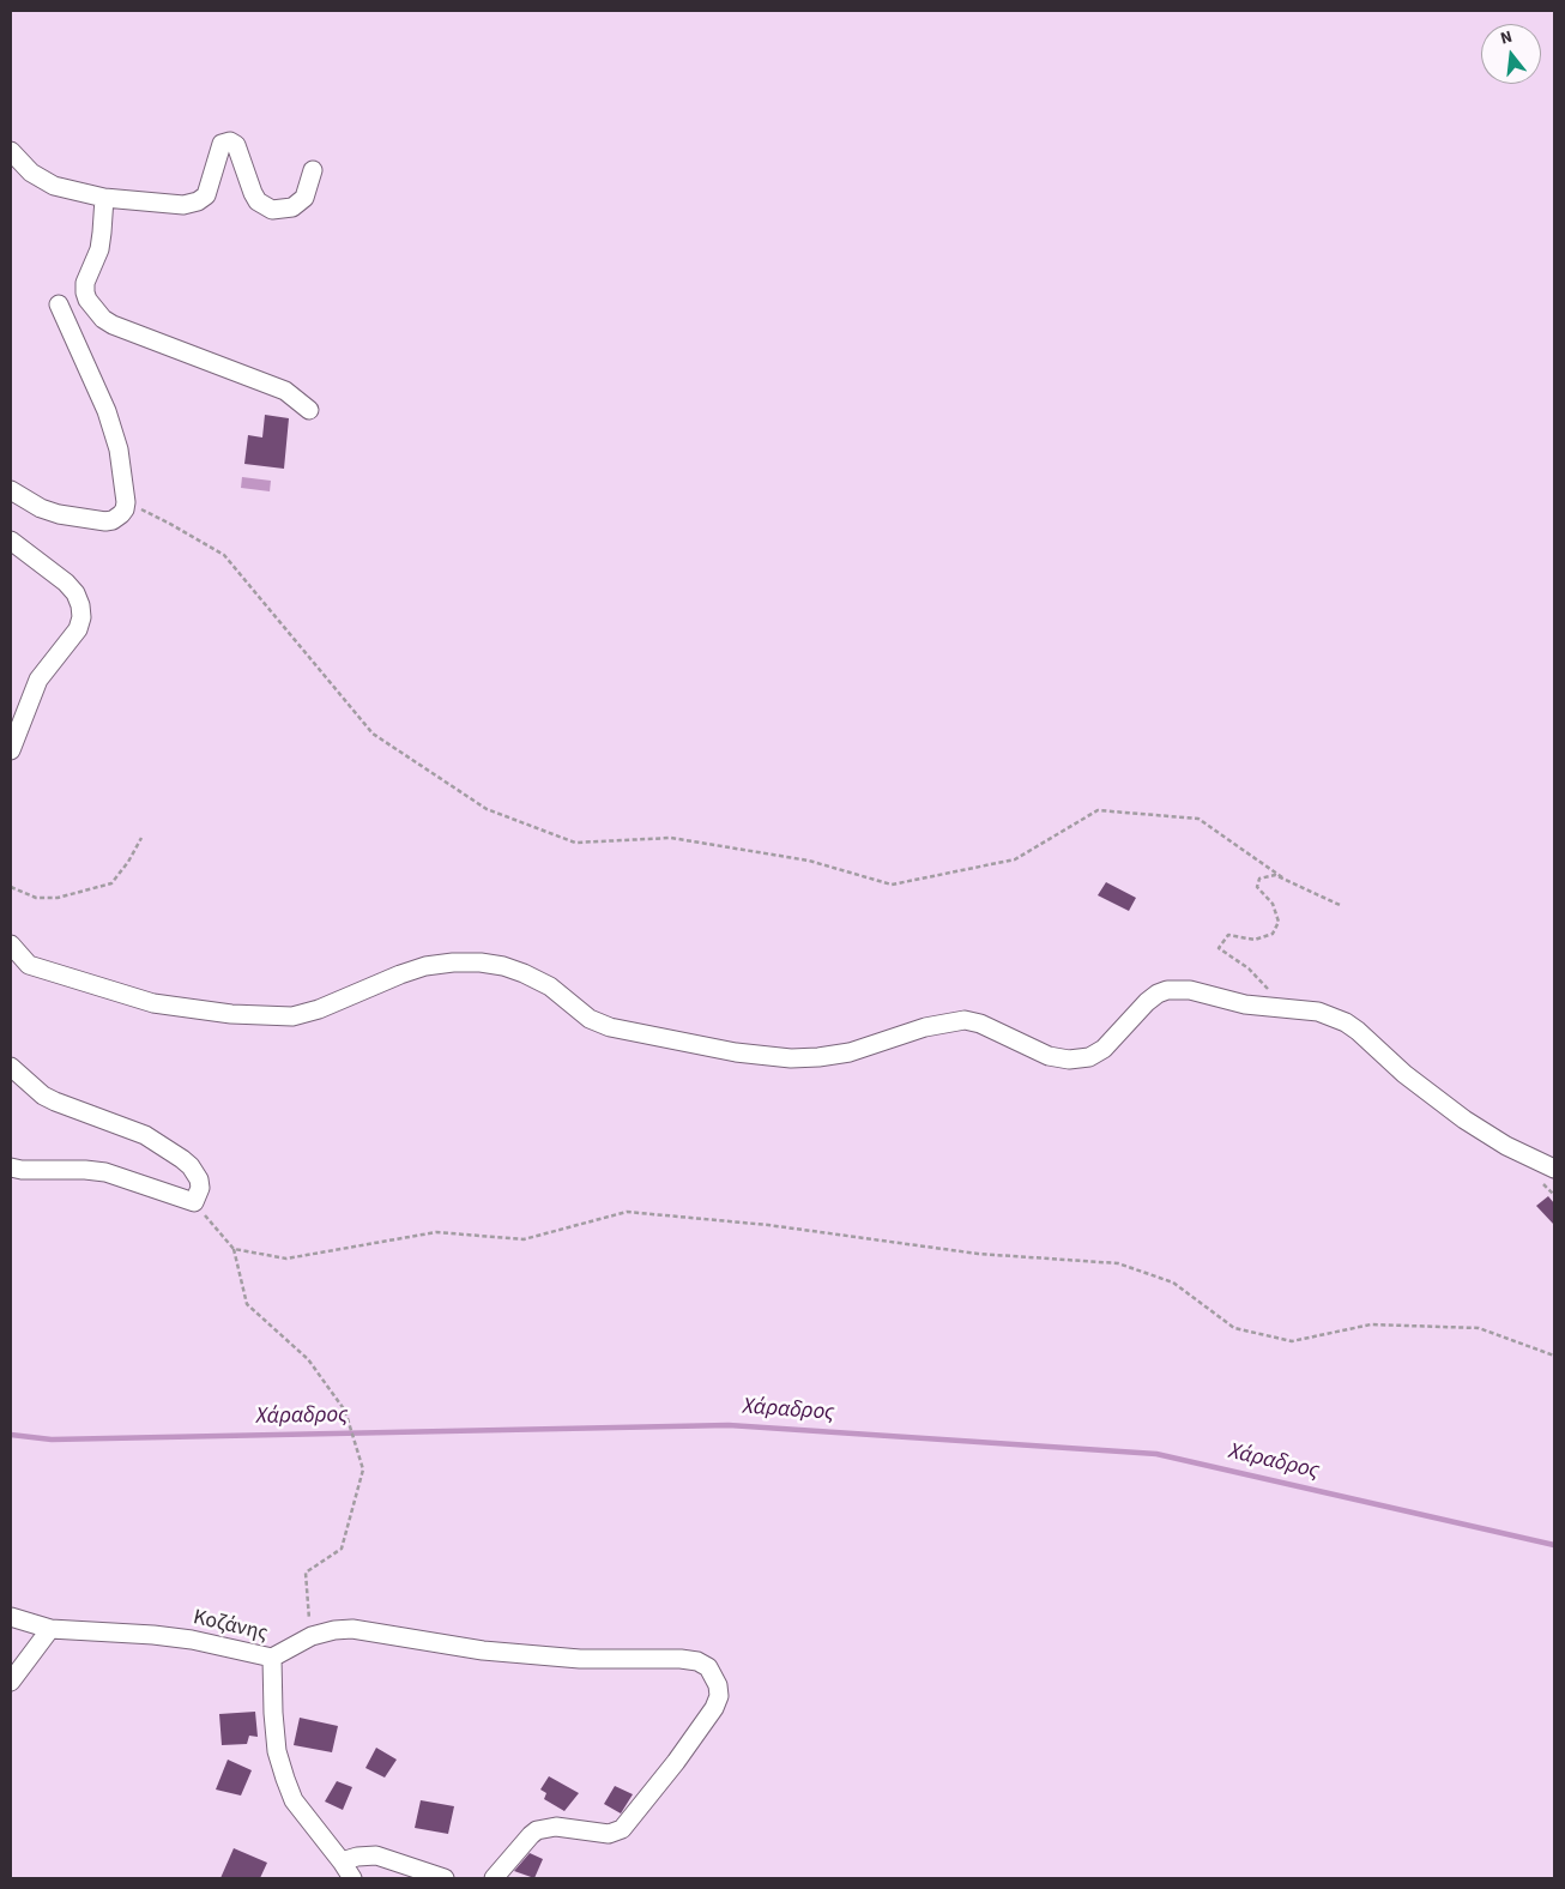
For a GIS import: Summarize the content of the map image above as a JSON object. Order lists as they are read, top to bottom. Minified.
{"streets":{"street":["Κοζάνης"]},"water":["Χάραδρος"],"north":"top"}
